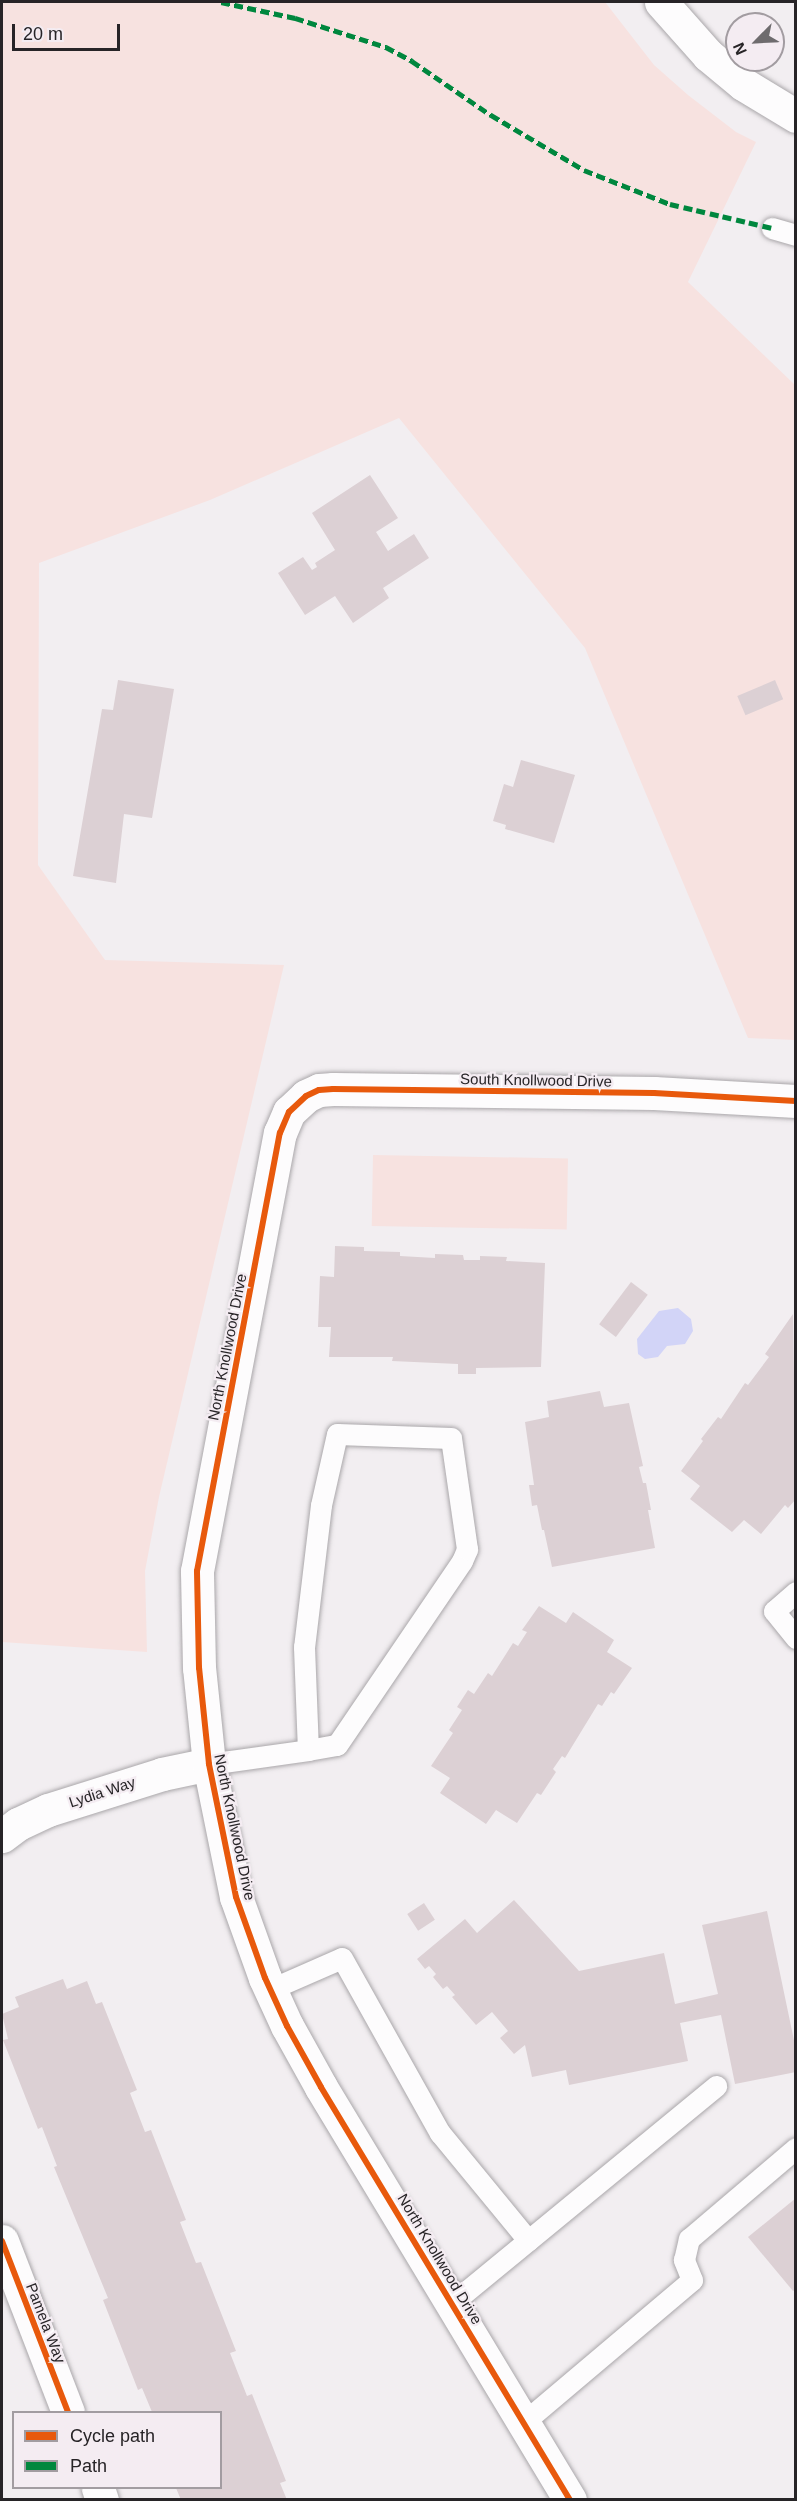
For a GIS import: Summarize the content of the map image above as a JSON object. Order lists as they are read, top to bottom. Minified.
{"streets":{"street":["South Knollwood Drive","North Knollwood Drive","Lydia Way","Pamela Way"]},"crossings":[["South Knollwood Drive","North Knollwood Drive"],["North Knollwood Drive","Lydia Way"]],"legend":["Cycle path","Path"],"scale_bar":"20 m","north":"bottom left"}
